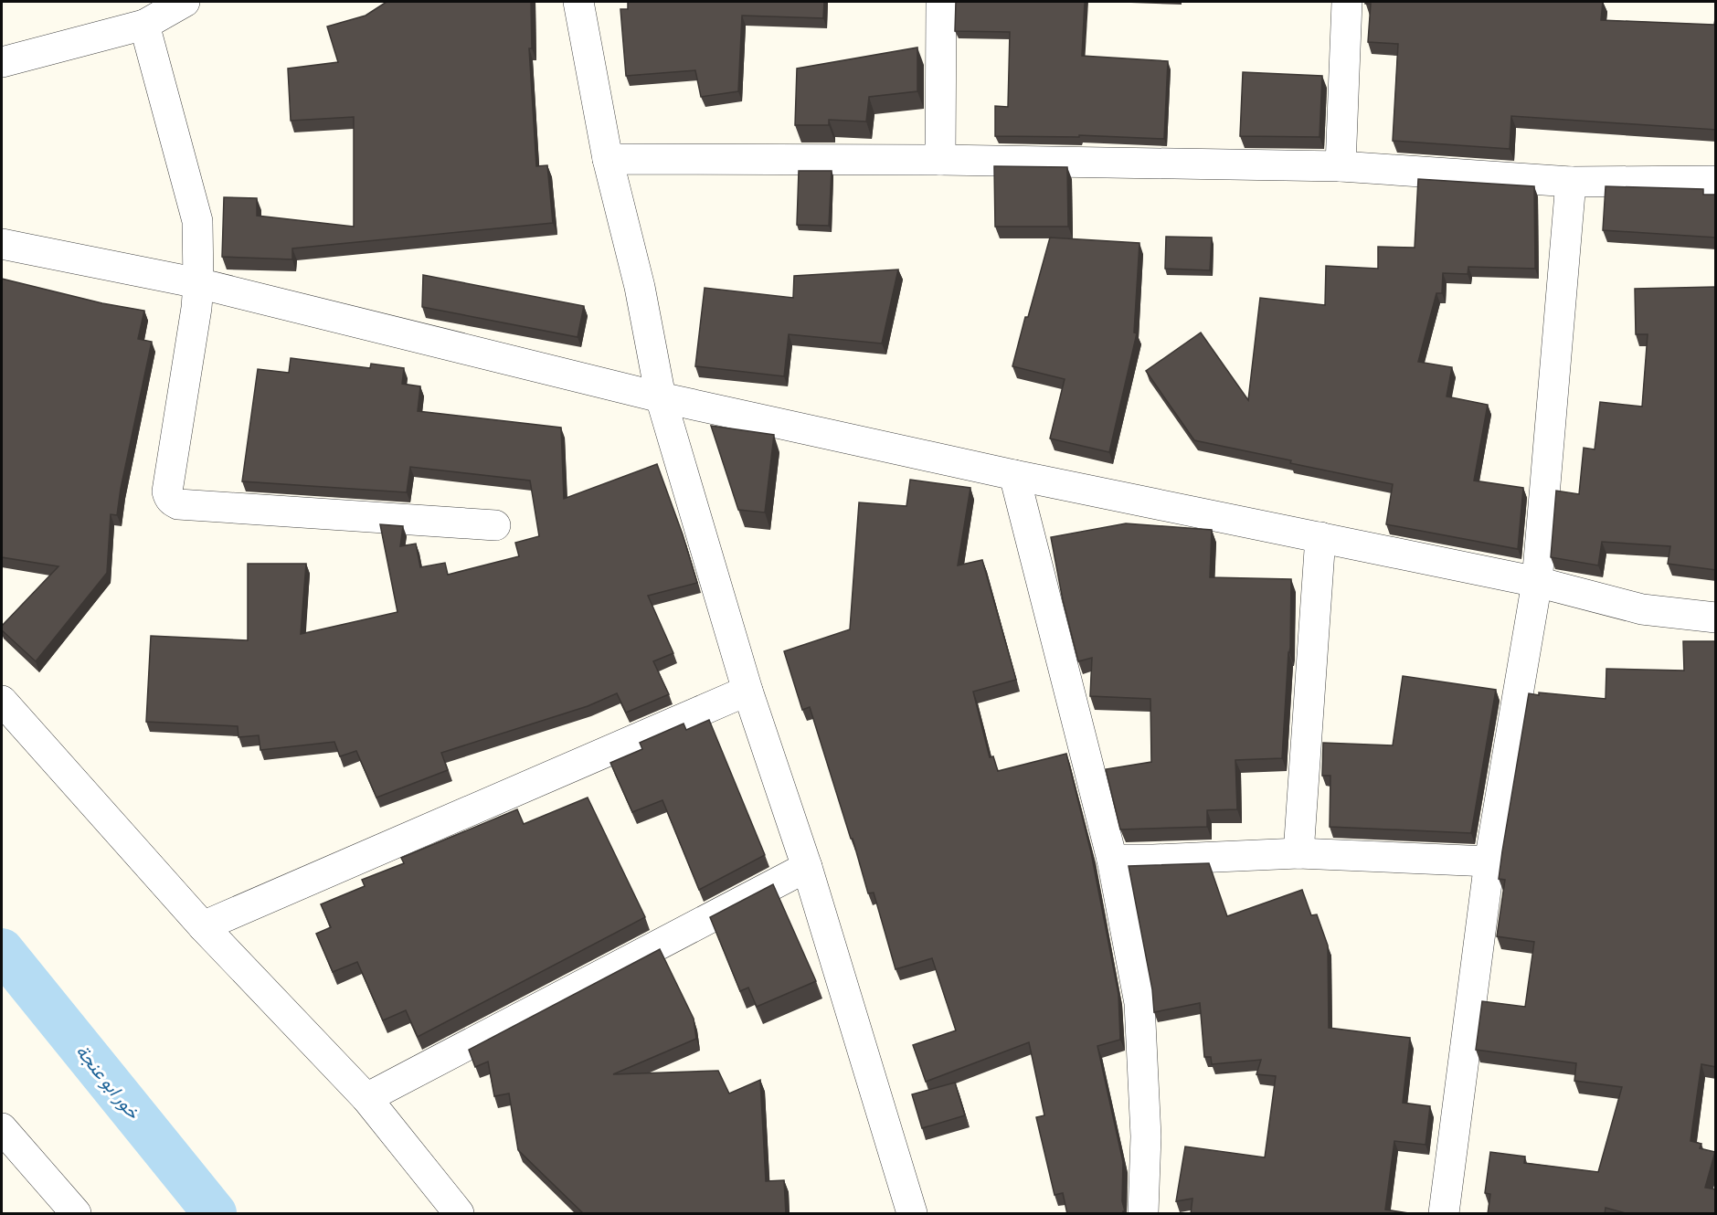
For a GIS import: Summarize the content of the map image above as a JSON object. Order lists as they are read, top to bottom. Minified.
{"water":["خور ابو عنجة"]}
